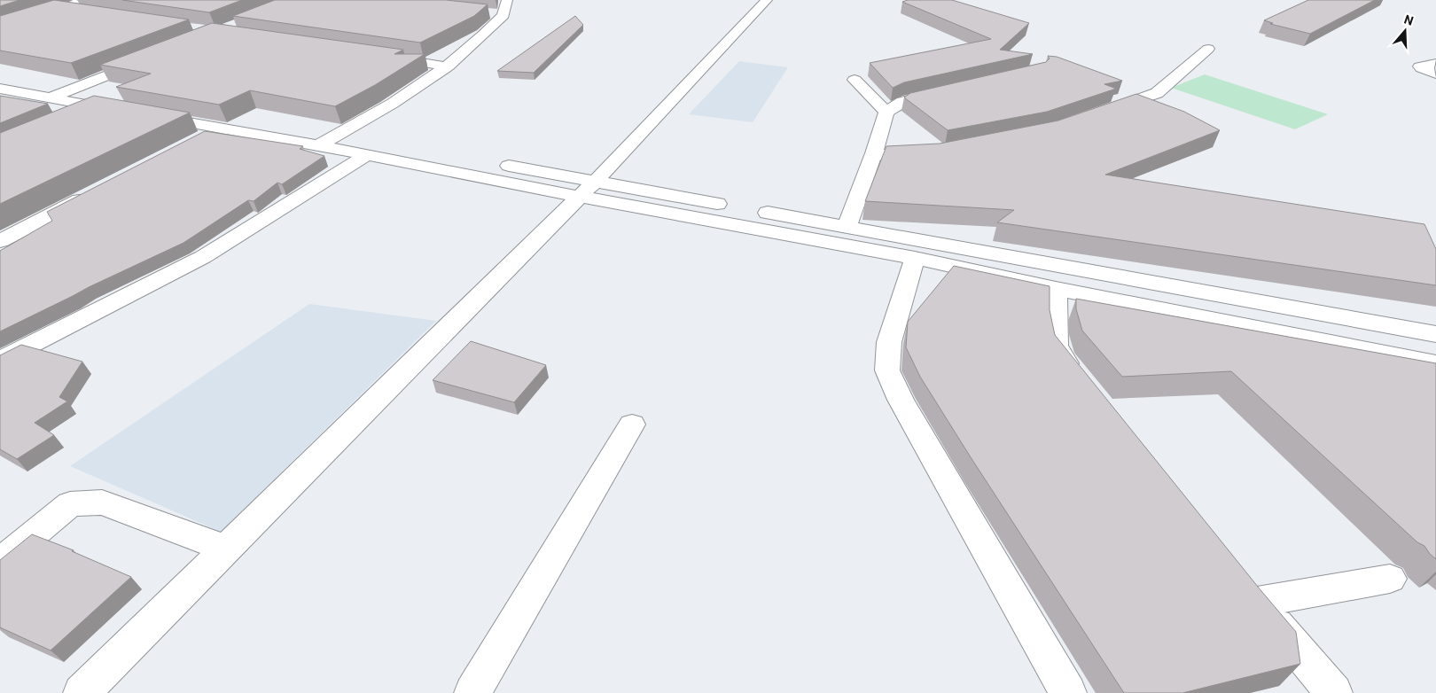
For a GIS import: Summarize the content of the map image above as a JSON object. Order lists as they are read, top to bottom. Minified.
{"north":"top"}
